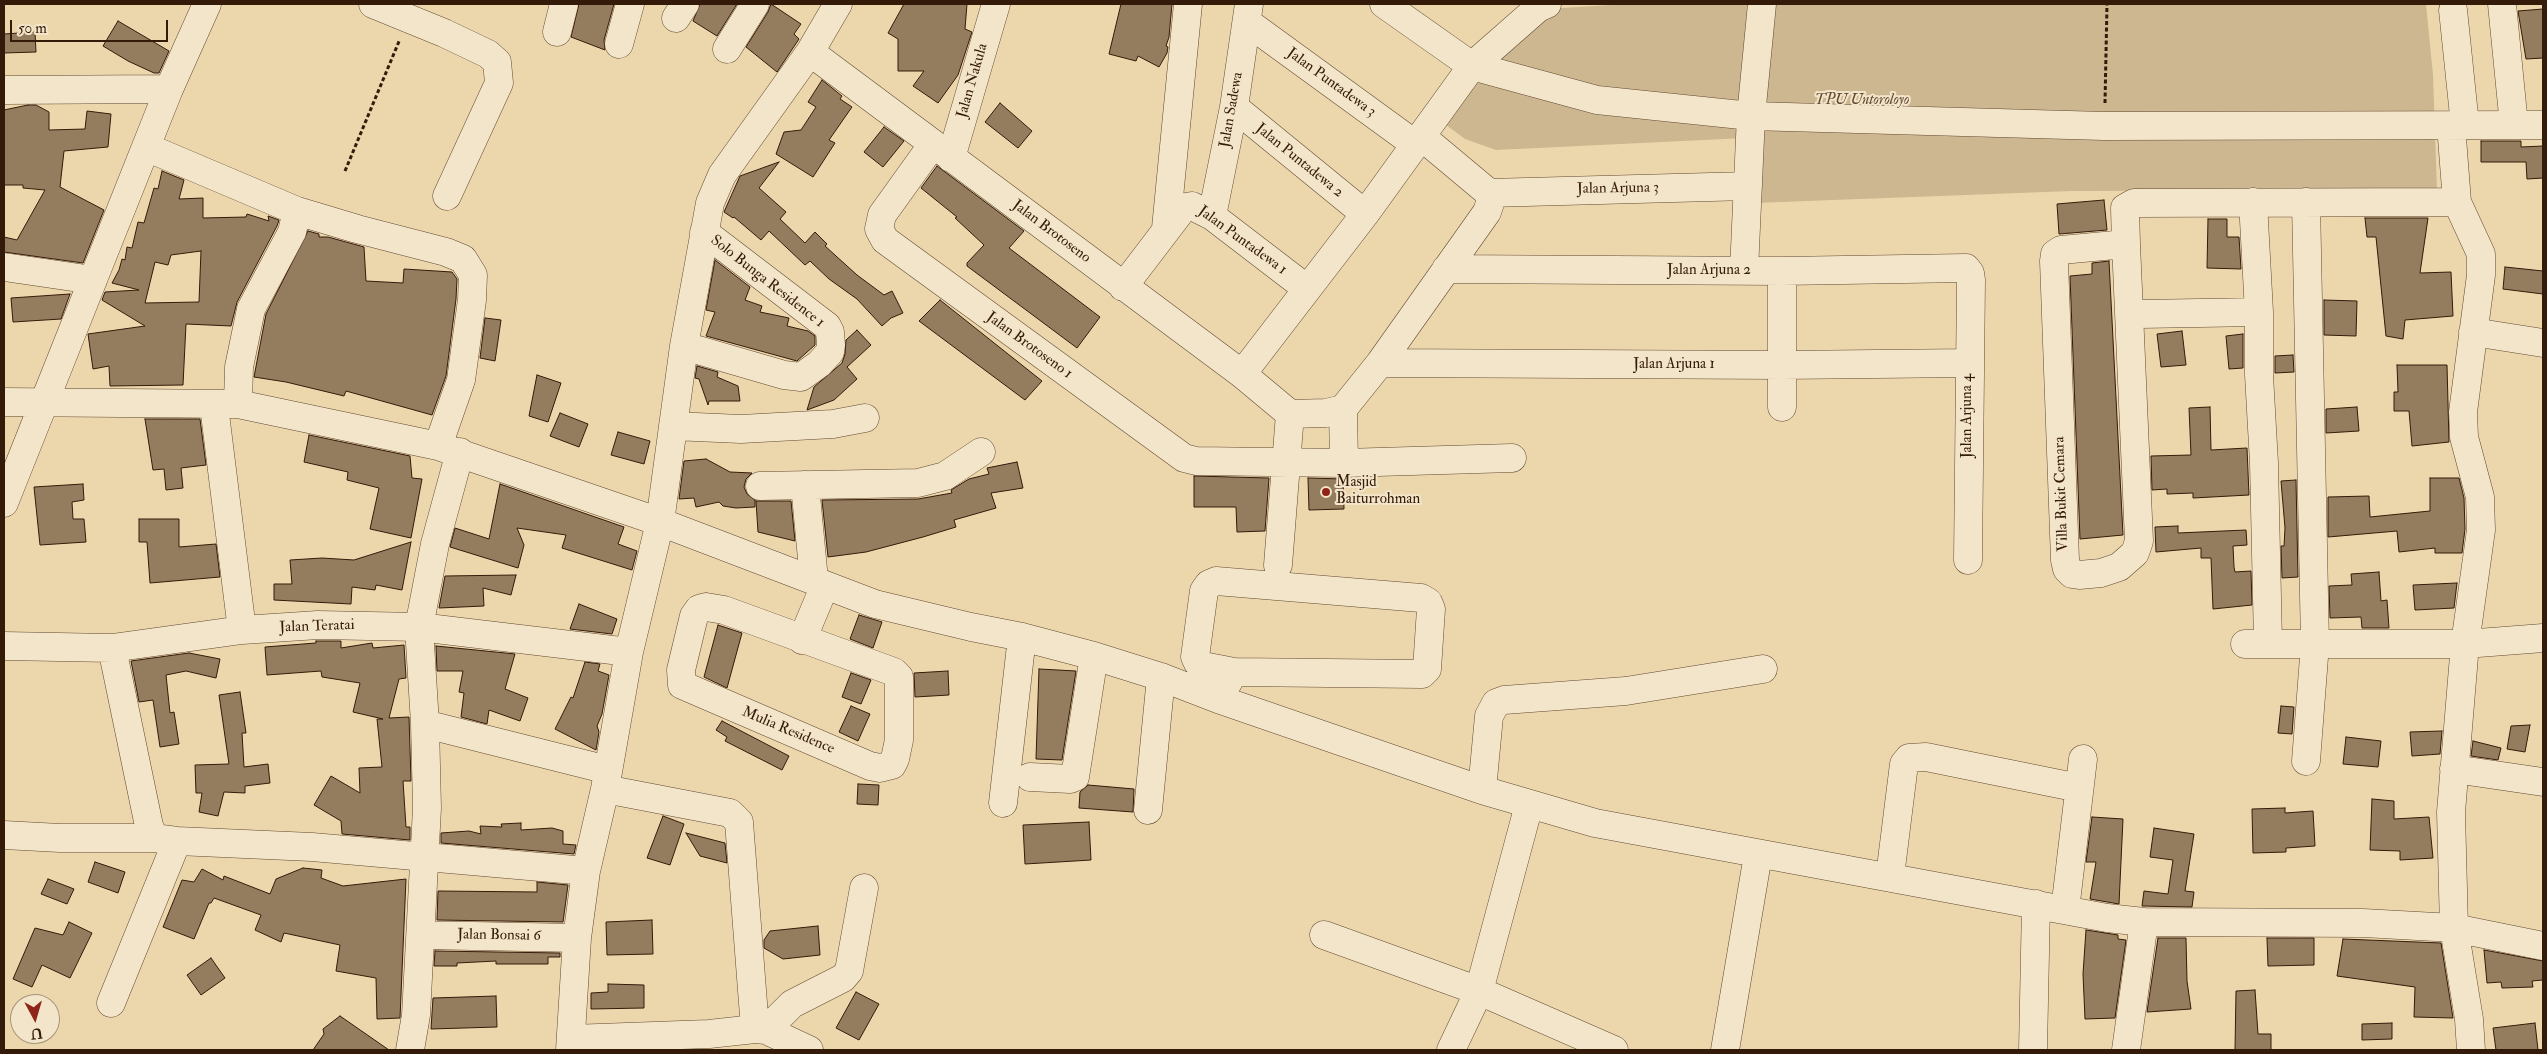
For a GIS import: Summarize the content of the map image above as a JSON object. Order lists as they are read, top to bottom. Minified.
{"streets":{"street":["Jalan Nakula","Jalan Puntadewa 3","Jalan Sadewa","Jalan Puntadewa 2","Jalan Arjuna 3","Jalan Brotoseno","Jalan Puntadewa 1","Jalan Arjuna 2","Solo Bunga Residence 1","Jalan Brotoseno 1","Jalan Arjuna 1","Jalan Arjuna 4","Villa Bukit Cemara","Jalan Teratai","Mulia Residence","Jalan Bonsai 6"]},"crossings":[["Jalan Nakula","Jalan Brotoseno"],["Jalan Nakula","Jalan Brotoseno 1"],["Jalan Puntadewa 3","Jalan Sadewa"],["Jalan Puntadewa 3","Jalan Arjuna 3"],["Jalan Sadewa","Jalan Puntadewa 2"],["Jalan Sadewa","Jalan Puntadewa 1"],["Jalan Brotoseno","Jalan Puntadewa 1"],["Jalan Brotoseno","Jalan Brotoseno 1"],["Jalan Arjuna 2","Jalan Arjuna 4"],["Jalan Arjuna 1","Jalan Arjuna 4"]],"parks":["TPU Untoroloyo"],"places":["Masjid Baiturrohman"],"scale_bar":"50 m","north":"bottom"}
